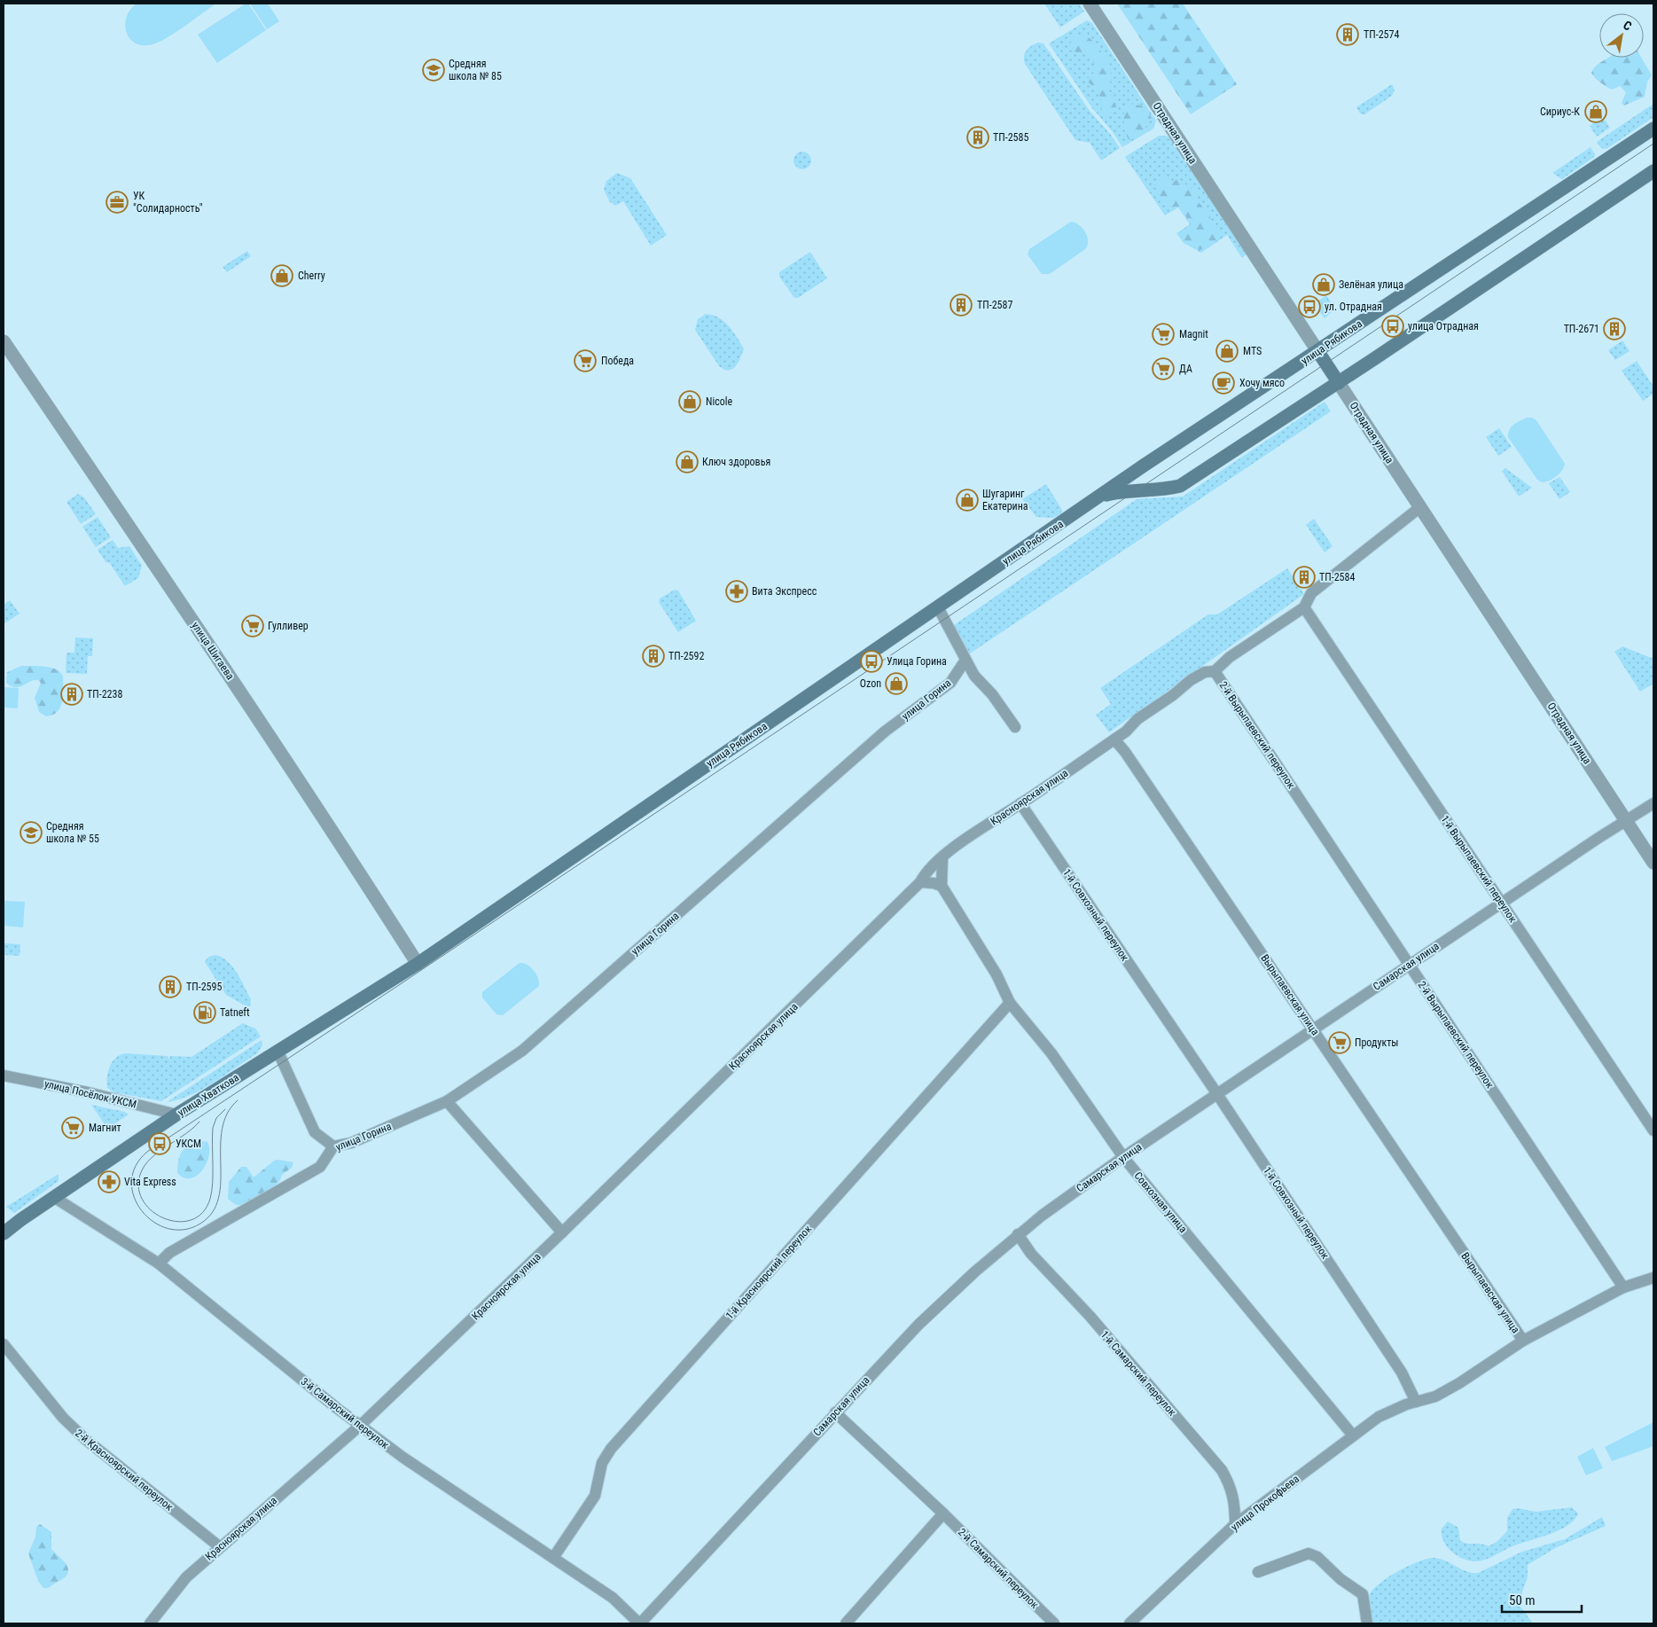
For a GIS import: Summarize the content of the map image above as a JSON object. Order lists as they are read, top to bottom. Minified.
{"streets":{"main road":["Отрадная улица","улица Рябикова","улица Хваткова"],"street":["улица Шигаева","улица Горина","2-й Вырыпаевский переулок","Красноярская улица","1-й Вырыпаевский переулок","1-й Совхозный переулок","Самарская улица","Вырыпаевская улица","улица Посёлок УКСМ","Совхозная улица","1-й Красноярский переулок","1-й Самарский переулок","3-й Самарский переулок","2-й Красноярский переулок","улица Прокофьева","2-й Самарский переулок"]},"crossings":[["Отрадная улица","улица Рябикова"],["Отрадная улица","Красноярская улица"],["Отрадная улица","Самарская улица"],["улица Рябикова","улица Шигаева"],["улица Рябикова","улица Хваткова"],["улица Шигаева","улица Хваткова"],["улица Горина","3-й Самарский переулок"],["2-й Вырыпаевский переулок","Красноярская улица"],["2-й Вырыпаевский переулок","Самарская улица"],["Красноярская улица","1-й Вырыпаевский переулок"],["Красноярская улица","1-й Совхозный переулок"],["Красноярская улица","Вырыпаевская улица"],["Красноярская улица","3-й Самарский переулок"],["Красноярская улица","2-й Красноярский переулок"],["1-й Вырыпаевский переулок","Самарская улица"],["1-й Совхозный переулок","Самарская улица"],["1-й Совхозный переулок","улица Прокофьева"],["Самарская улица","Вырыпаевская улица"],["Самарская улица","Совхозная улица"],["Самарская улица","1-й Самарский переулок"],["Самарская улица","3-й Самарский переулок"],["Самарская улица","2-й Самарский переулок"],["улица Посёлок УКСМ","улица Хваткова"],["улица Хваткова","3-й Самарский переулок"],["Совхозная улица","1-й Красноярский переулок"],["Совхозная улица","улица Прокофьева"],["1-й Красноярский переулок","3-й Самарский переулок"],["1-й Самарский переулок","улица Прокофьева"]],"places":{"building":["ТП-2574","ТП-2585","ТП-2587","ТП-2671","ТП-2584","ТП-2592","ТП-2238","ТП-2595"],"school or university":["Средняя школа № 85","Средняя школа № 55"],"shop":["Сириус-К","Cherry","Зелёная улица","MTS","Nicole","Ключ здоровья","Шугаринг Екатерина","Ozon"],"office":["УК \"Солидарность\""],"bus stop":["ул. Отрадная","улица Отрадная","Улица Горина","УКСМ"],"supermarket":["Magnit","Победа","ДА","Гулливер","Продукты","Магнит"],"cafe":["Хочу мясо"],"pharmacy":["Вита Экспресс","Vita Express"],"fuel station":["Tatneft"]},"scale_bar":"50 m","north":"top right"}
